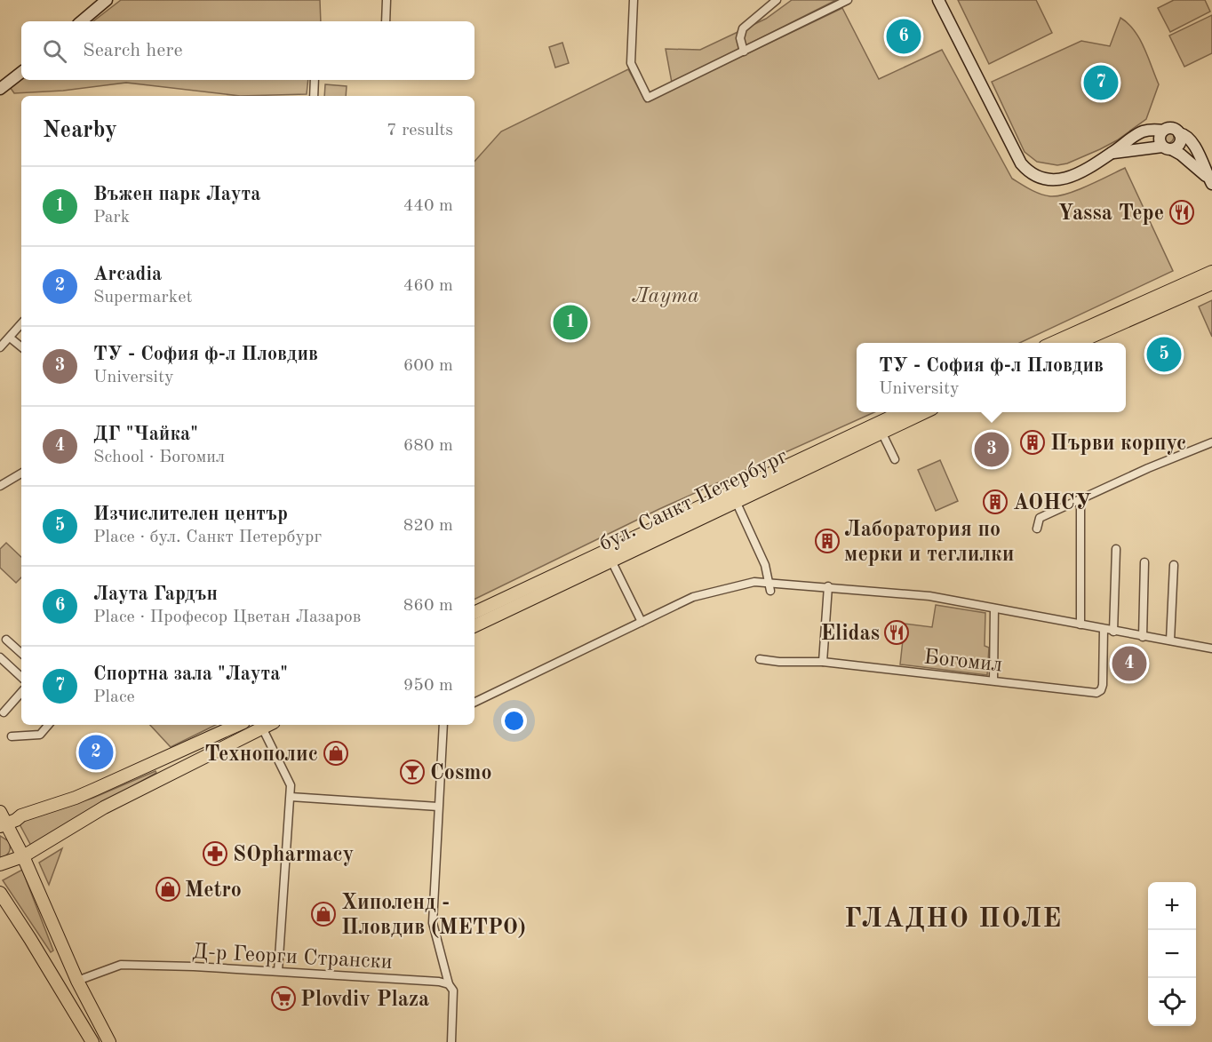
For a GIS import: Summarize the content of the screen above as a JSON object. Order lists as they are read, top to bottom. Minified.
{"streets":{"main road":["бул. Санкт Петербург"],"street":["Богомил","Д-р Георги Странски"]},"districts":["ГЛАДНО ПОЛЕ"],"parks":["Лаута"],"places":{"restaurant":["Yassa Tepe","Elidas"],"building":["Първи корпус","АОНСУ","Лаборатория по мерки и теглилки"],"shop":["Технополис","Metro","Хиполенд - Пловдив (МЕТРО)"],"bar":["Cosmo"],"pharmacy":["SOpharmacy"],"supermarket":["Plovdiv Plaza"]},"page":{"pins":["6","7","1","5","3","4","2"],"search":"Search here","heading":["Nearby","7 results"],"list":[{"mark":"1","name":"Въжен парк Лаута","note":"Park","value":"440 m"},{"mark":"2","name":"Arcadia","note":"Supermarket","value":"460 m"},{"mark":"3","name":"ТУ - София ф-л Пловдив","note":"University","value":"600 m"},{"mark":"4","name":"ДГ \"Чайка\"","note":"School · Богомил","value":"680 m"},{"mark":"5","name":"Изчислителен център","note":"Place · бул. Санкт Петербург","value":"820 m"},{"mark":"6","name":"Лаута Гардън","note":"Place · Професор Цветан Лазаров","value":"860 m"},{"mark":"7","name":"Спортна зала \"Лаута\"","note":"Place","value":"950 m"}],"popup":["ТУ - София ф-л Пловдив","University"],"map_buttons":["+","−"]}}
